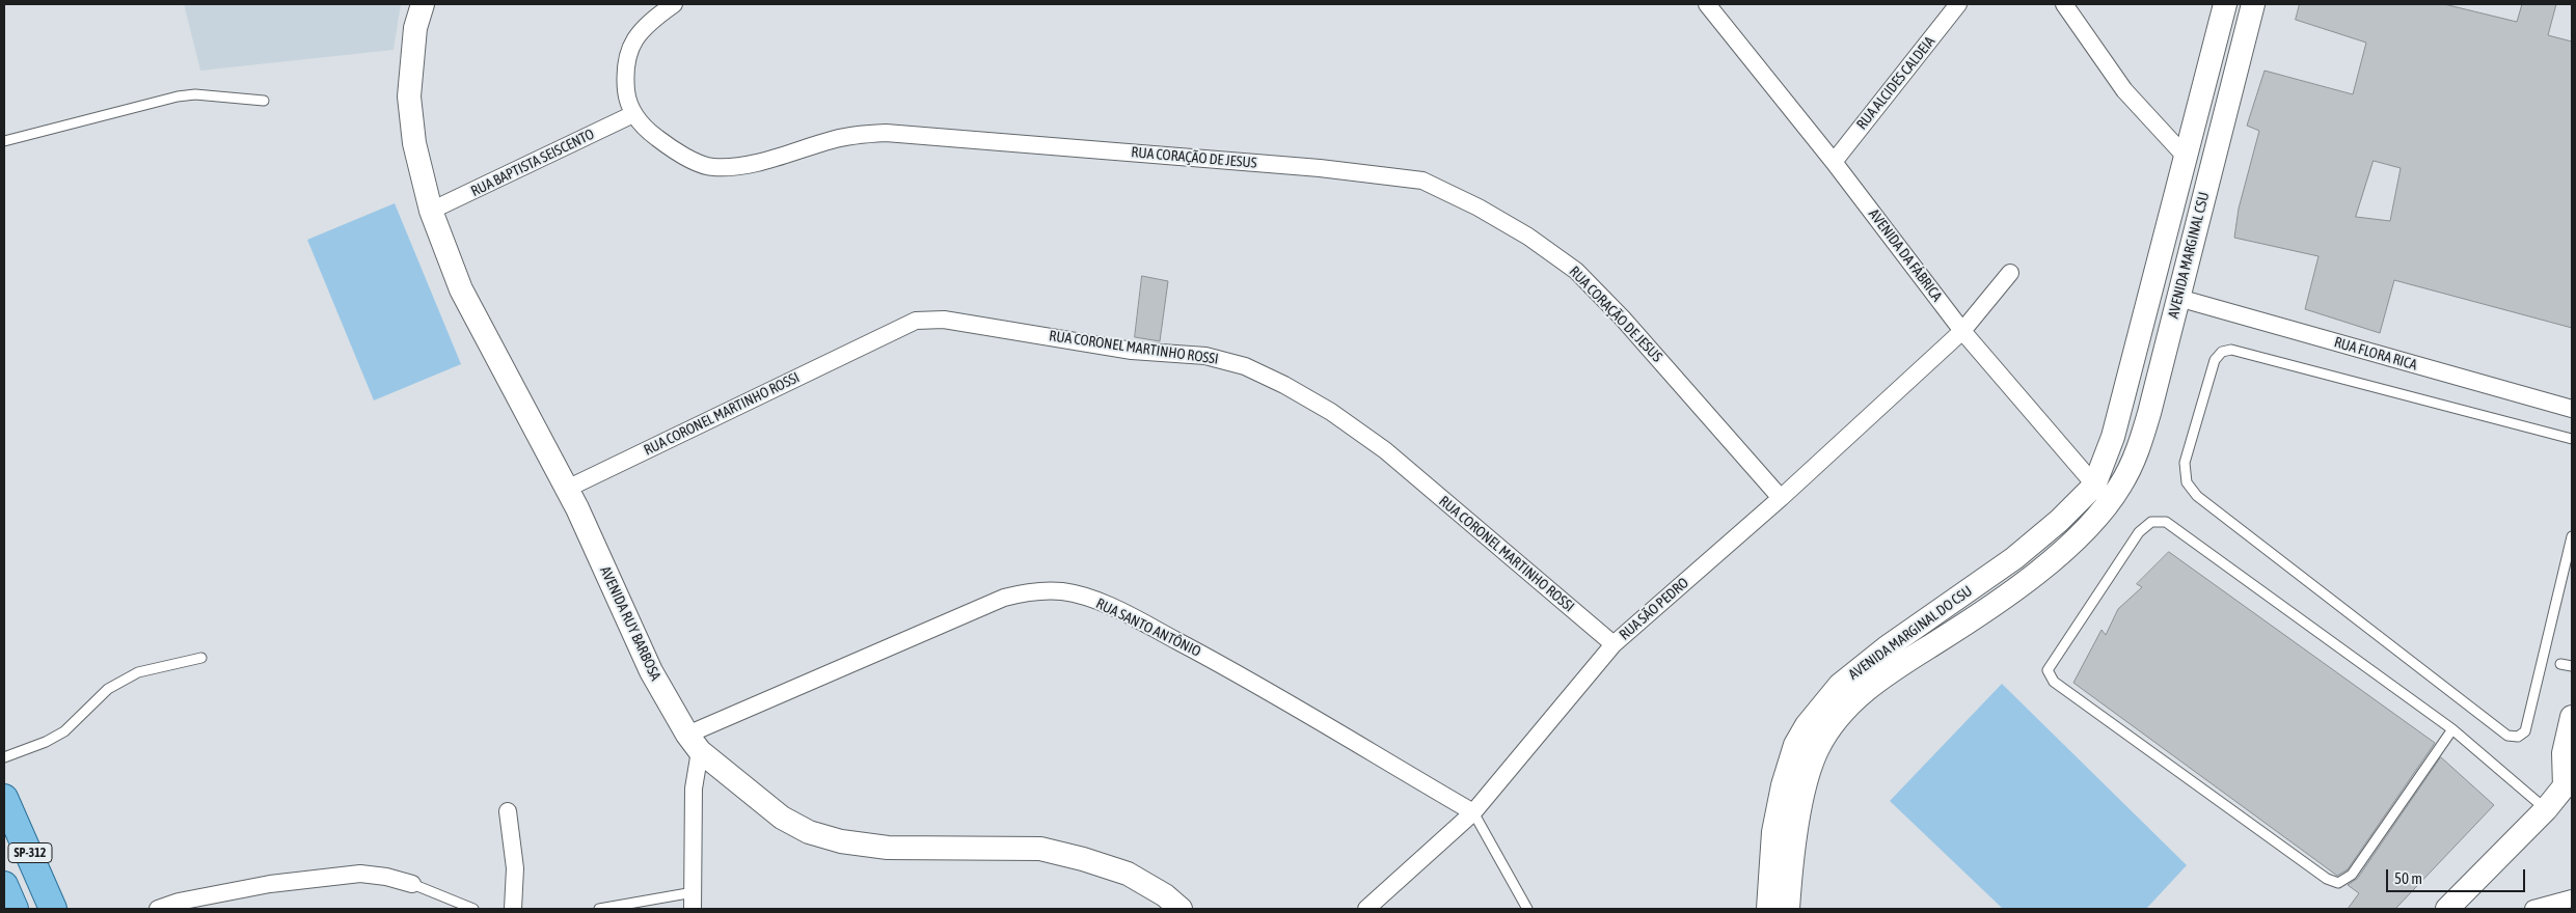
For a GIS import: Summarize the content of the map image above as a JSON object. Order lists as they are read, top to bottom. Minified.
{"streets":{"main road":["AVENIDA MARGINAL CSU","AVENIDA RUY BARBOSA","AVENIDA MARGINAL DO CSU","SP-312"],"street":["RUA ALCIDES CALDEIA","RUA CORAÇÃO DE JESUS","RUA BAPTISTA SEISCENTO","AVENIDA DA FÁBRICA","RUA CORONEL MARTINHO ROSSI","RUA FLORA RICA","RUA SÃO PEDRO","RUA SANTO ANTÔNIO"]},"crossings":[["RUA ALCIDES CALDEIA","AVENIDA DA FÁBRICA"],["RUA CORAÇÃO DE JESUS","RUA BAPTISTA SEISCENTO"],["RUA CORAÇÃO DE JESUS","RUA SÃO PEDRO"],["RUA BAPTISTA SEISCENTO","AVENIDA RUY BARBOSA"],["AVENIDA DA FÁBRICA","AVENIDA MARGINAL CSU"],["AVENIDA DA FÁBRICA","RUA SÃO PEDRO"],["AVENIDA DA FÁBRICA","AVENIDA MARGINAL DO CSU"],["AVENIDA MARGINAL CSU","RUA FLORA RICA"],["AVENIDA MARGINAL CSU","AVENIDA MARGINAL DO CSU"],["RUA CORONEL MARTINHO ROSSI","RUA SÃO PEDRO"],["RUA CORONEL MARTINHO ROSSI","AVENIDA RUY BARBOSA"],["RUA SÃO PEDRO","RUA SANTO ANTÔNIO"],["AVENIDA RUY BARBOSA","RUA SANTO ANTÔNIO"]],"scale_bar":"50 m"}
